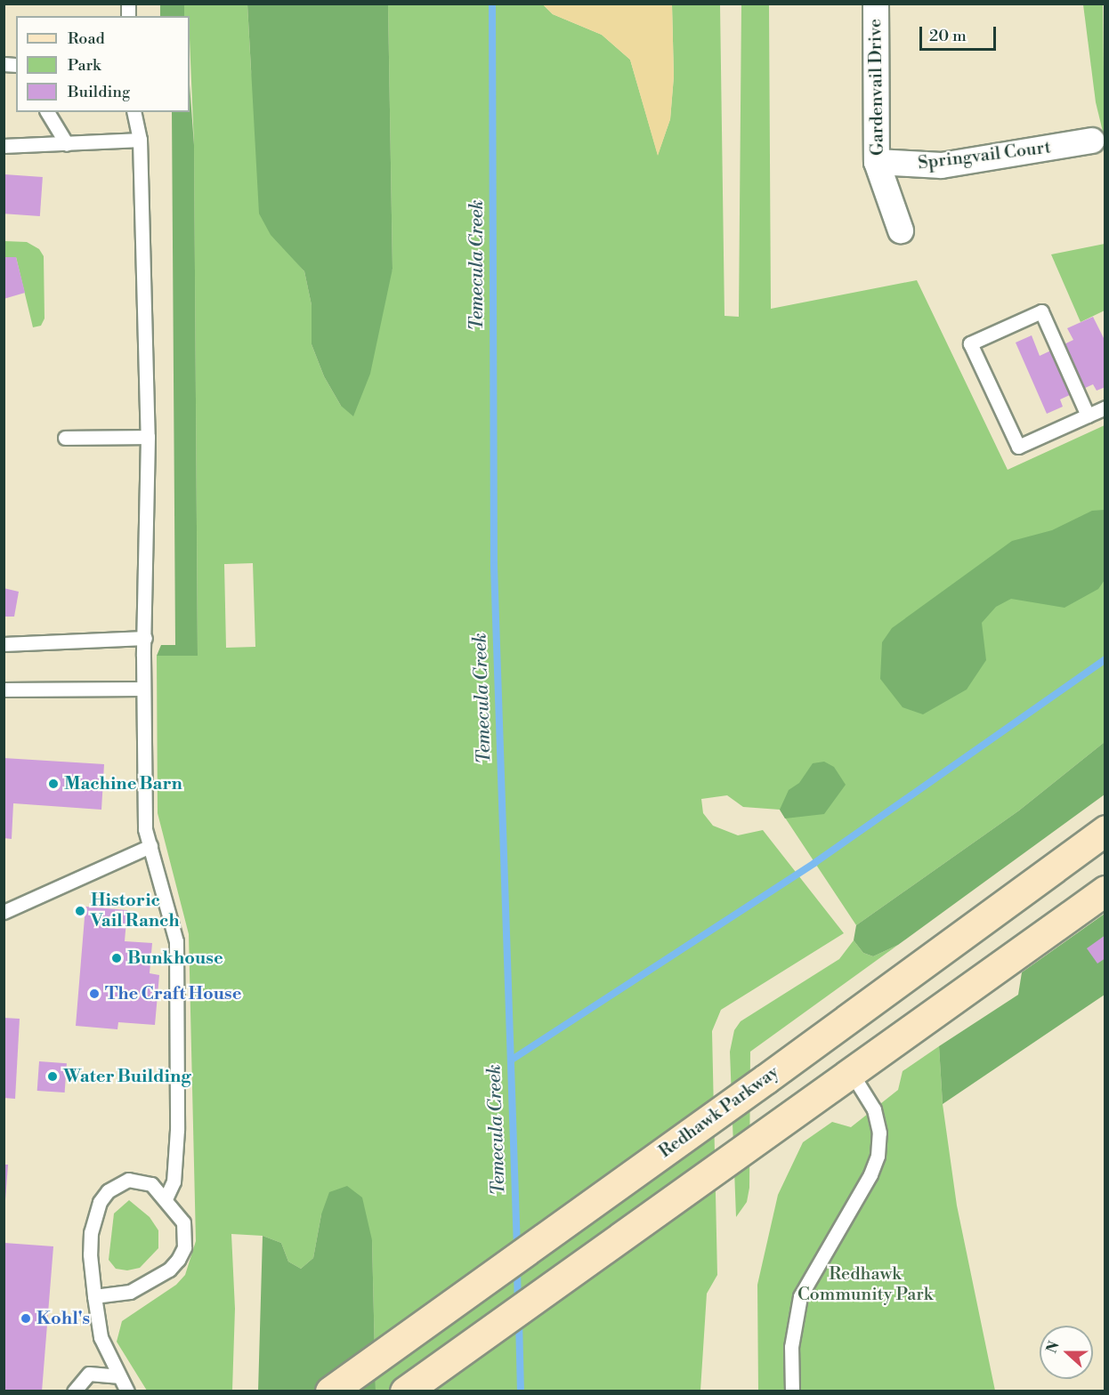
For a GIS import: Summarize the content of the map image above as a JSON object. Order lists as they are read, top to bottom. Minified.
{"streets":{"main road":["Redhawk Parkway"],"street":["Gardenvail Drive","Springvail Court"]},"crossings":[["Gardenvail Drive","Springvail Court"]],"water":["Temecula Creek"],"parks":["Redhawk Community Park"],"places":["Machine Barn","Historic Vail Ranch","Bunkhouse","The Craft House","Water Building","Kohl's"],"legend":["Road","Park","Building"],"scale_bar":"20 m","north":"left"}
